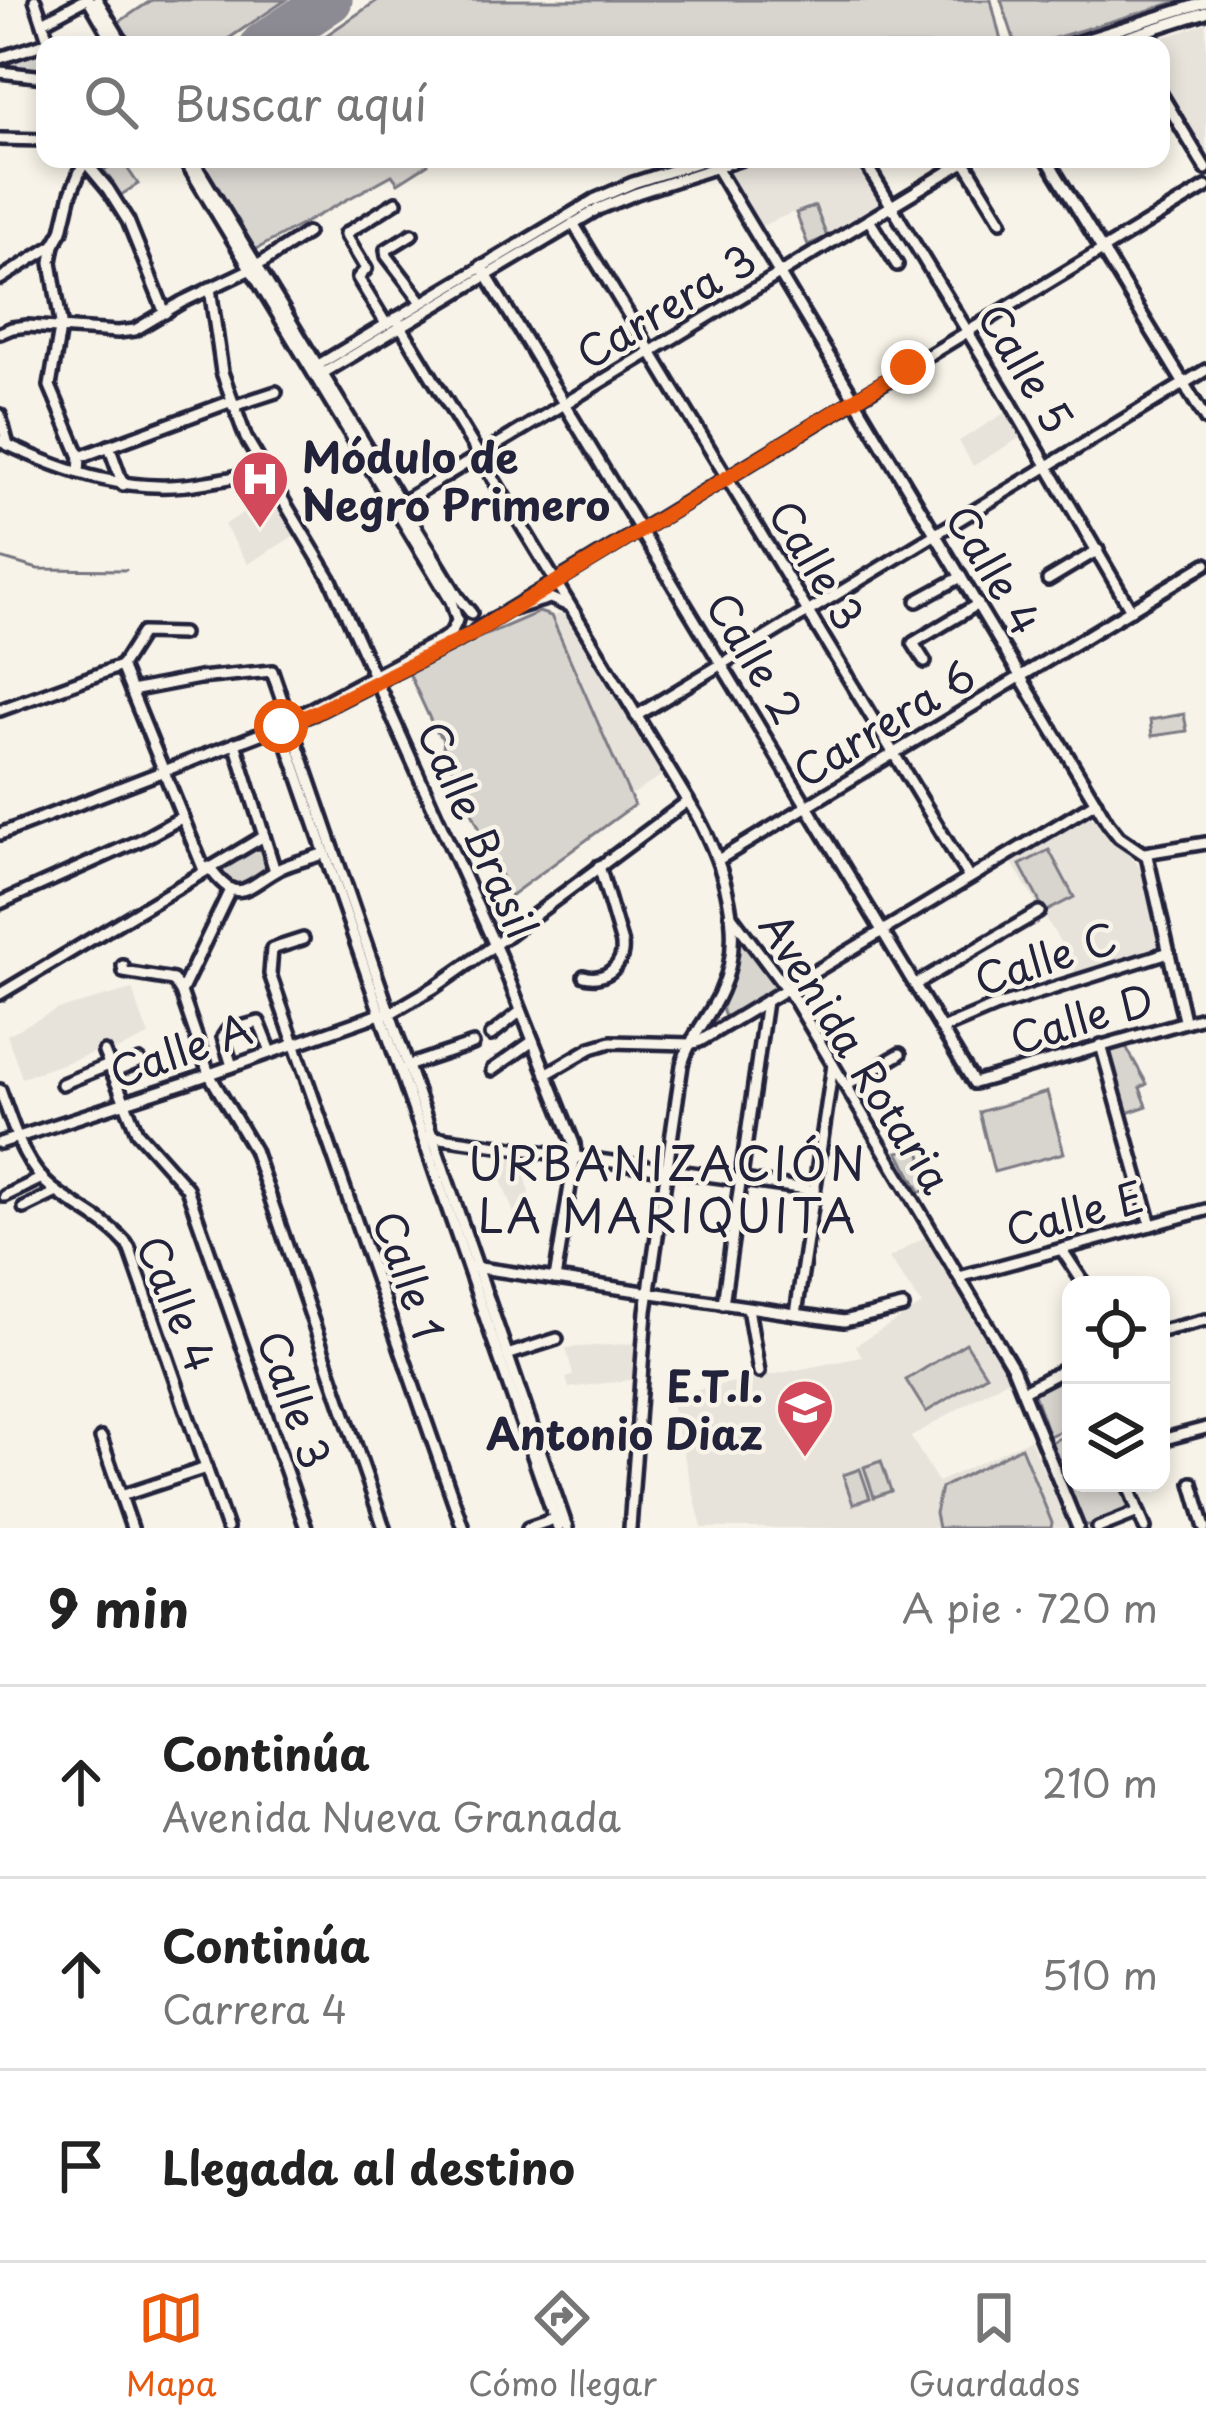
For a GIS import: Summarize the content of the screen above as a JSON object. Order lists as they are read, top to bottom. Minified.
{"streets":{"street":["Carrera 3","Calle 5","Calle 3","Calle 4","Calle 2","Carrera 6","Calle Brasil","Calle C","Calle D","Calle A","Avenida Rotaria","Calle E","Calle 1"]},"crossings":[["Carrera 3","Calle 5"],["Carrera 3","Calle 3"],["Carrera 3","Calle 4"],["Carrera 3","Calle 2"],["Calle 5","Carrera 6"],["Calle 3","Carrera 6"],["Calle 3","Calle A"],["Calle 4","Carrera 6"],["Calle 4","Calle C"],["Calle 4","Calle D"],["Calle 4","Calle A"],["Calle 2","Carrera 6"],["Calle 2","Calle C"],["Calle 2","Calle D"],["Carrera 6","Avenida Rotaria"],["Calle Brasil","Calle A"],["Calle A","Avenida Rotaria"],["Calle A","Calle 1"],["Avenida Rotaria","Calle E"]],"districts":["URBANIZACIÓN LA MARIQUITA"],"places":{"hospital":["Módulo de Negro Primero"],"school or university":["E.T.I. Antonio Diaz"]},"page":{"search":"Buscar aquí","heading":["9 min","A pie · 720 m"],"list":[["Continúa","Avenida Nueva Granada","210 m"],["Continúa","Carrera 4","510 m"],"Llegada al destino"],"nav":["Mapa","Cómo llegar","Guardados"]}}
